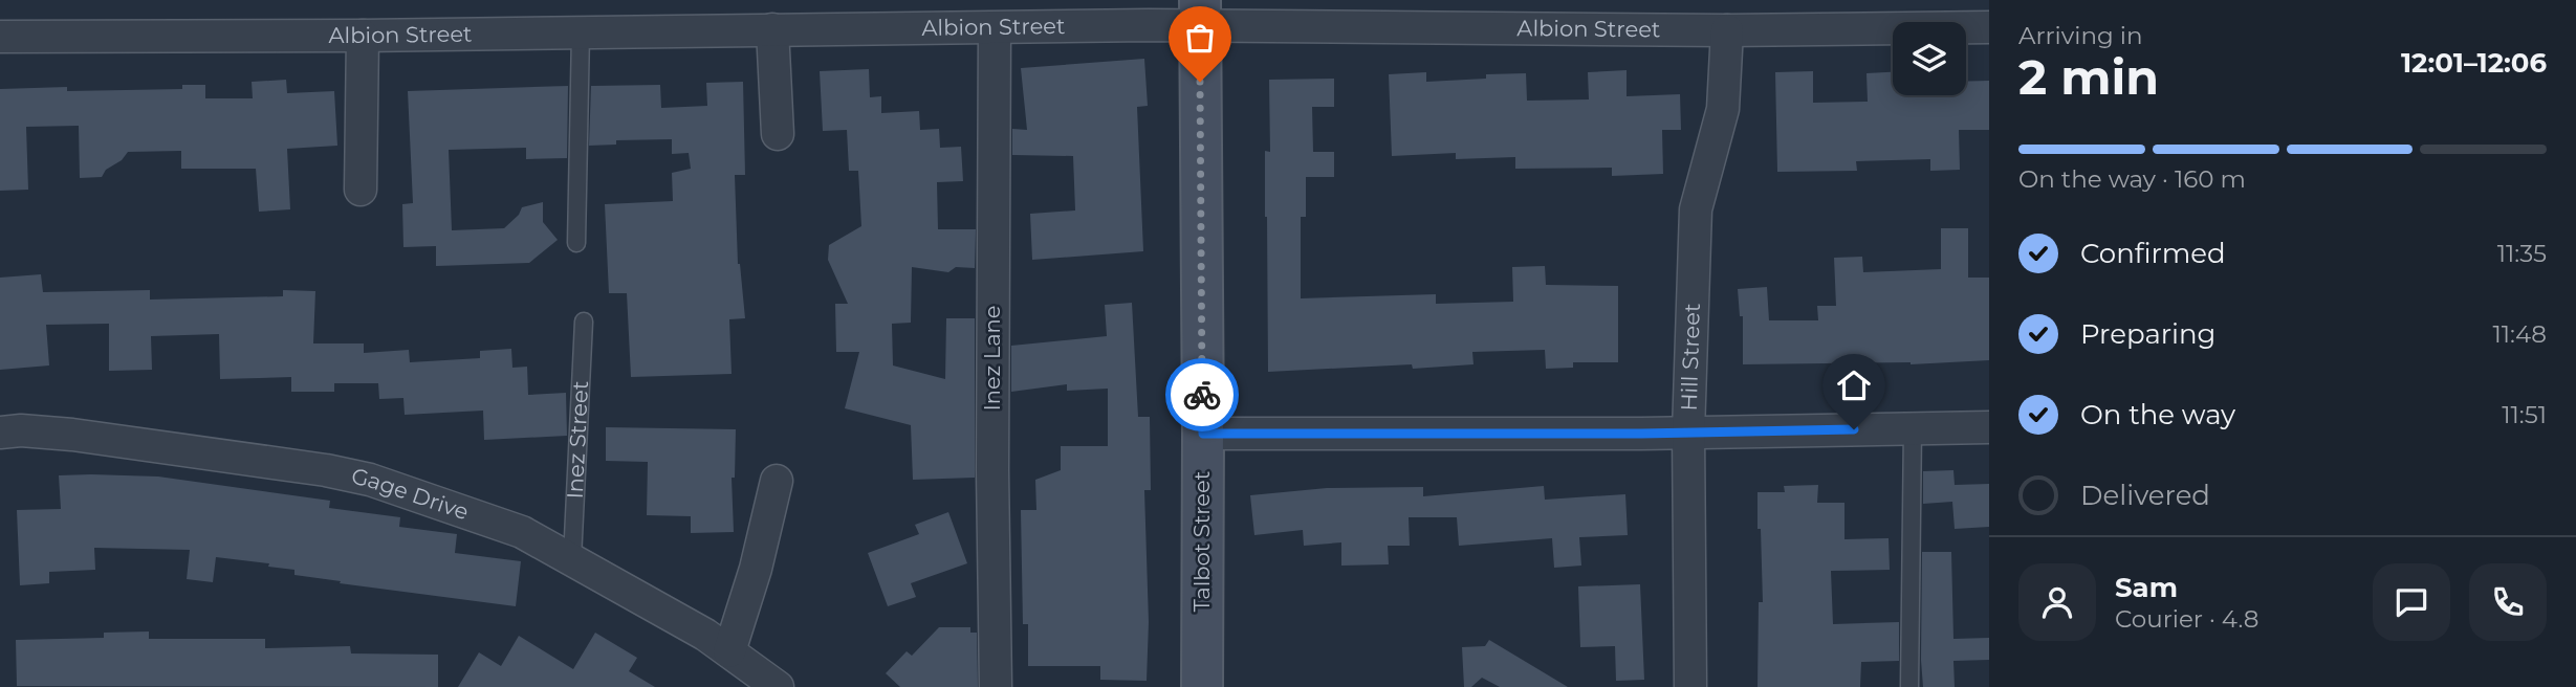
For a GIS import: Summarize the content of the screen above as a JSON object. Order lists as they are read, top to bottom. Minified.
{"streets":{"main road":["Talbot Street"],"street":["Albion Street","Hill Street","Inez Lane","Gage Drive"],"lane":["Inez Street"]},"crossings":[["Albion Street","Hill Street"],["Albion Street","Inez Lane"],["Albion Street","Talbot Street"],["Inez Street","Gage Drive"]],"page":{"heading":["2 min","Arriving in","12:01–12:06"],"panel":["Sam","Courier · 4.8"],"bar":"On the way · 160 m","list":[["Confirmed","11:35"],["Preparing","11:48"],["On the way","11:51"],"Delivered"]}}
